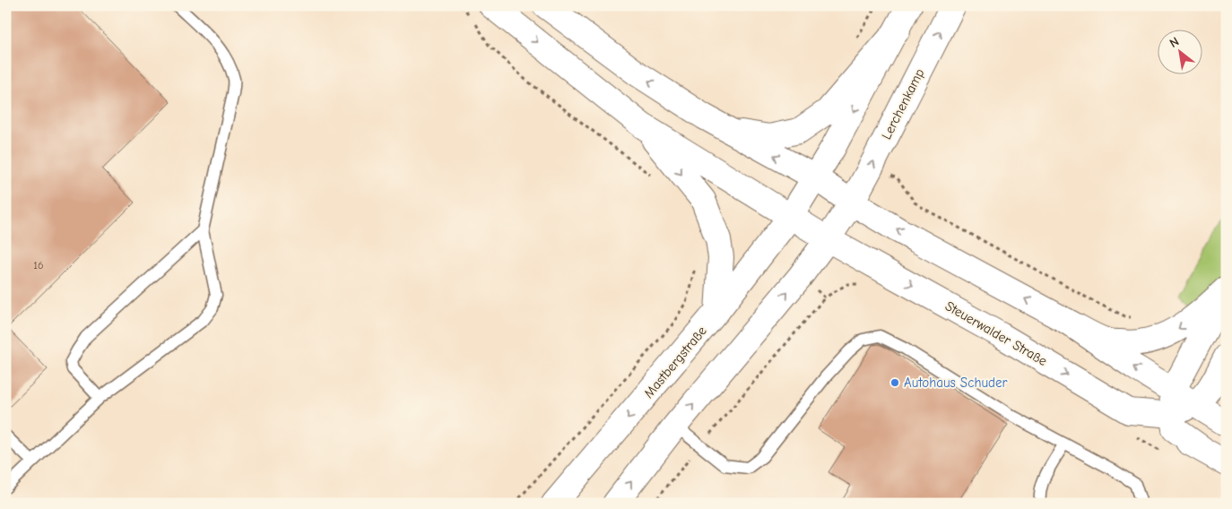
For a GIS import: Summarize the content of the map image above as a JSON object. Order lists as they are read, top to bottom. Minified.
{"streets":{"main road":["Lerchenkamp","Steuerwalder Straße","Mastbergstraße"]},"crossings":[["Lerchenkamp","Steuerwalder Straße"],["Steuerwalder Straße","Mastbergstraße"]],"places":["Autohaus Schuder"],"house_numbers":["16"],"north":"top left"}
